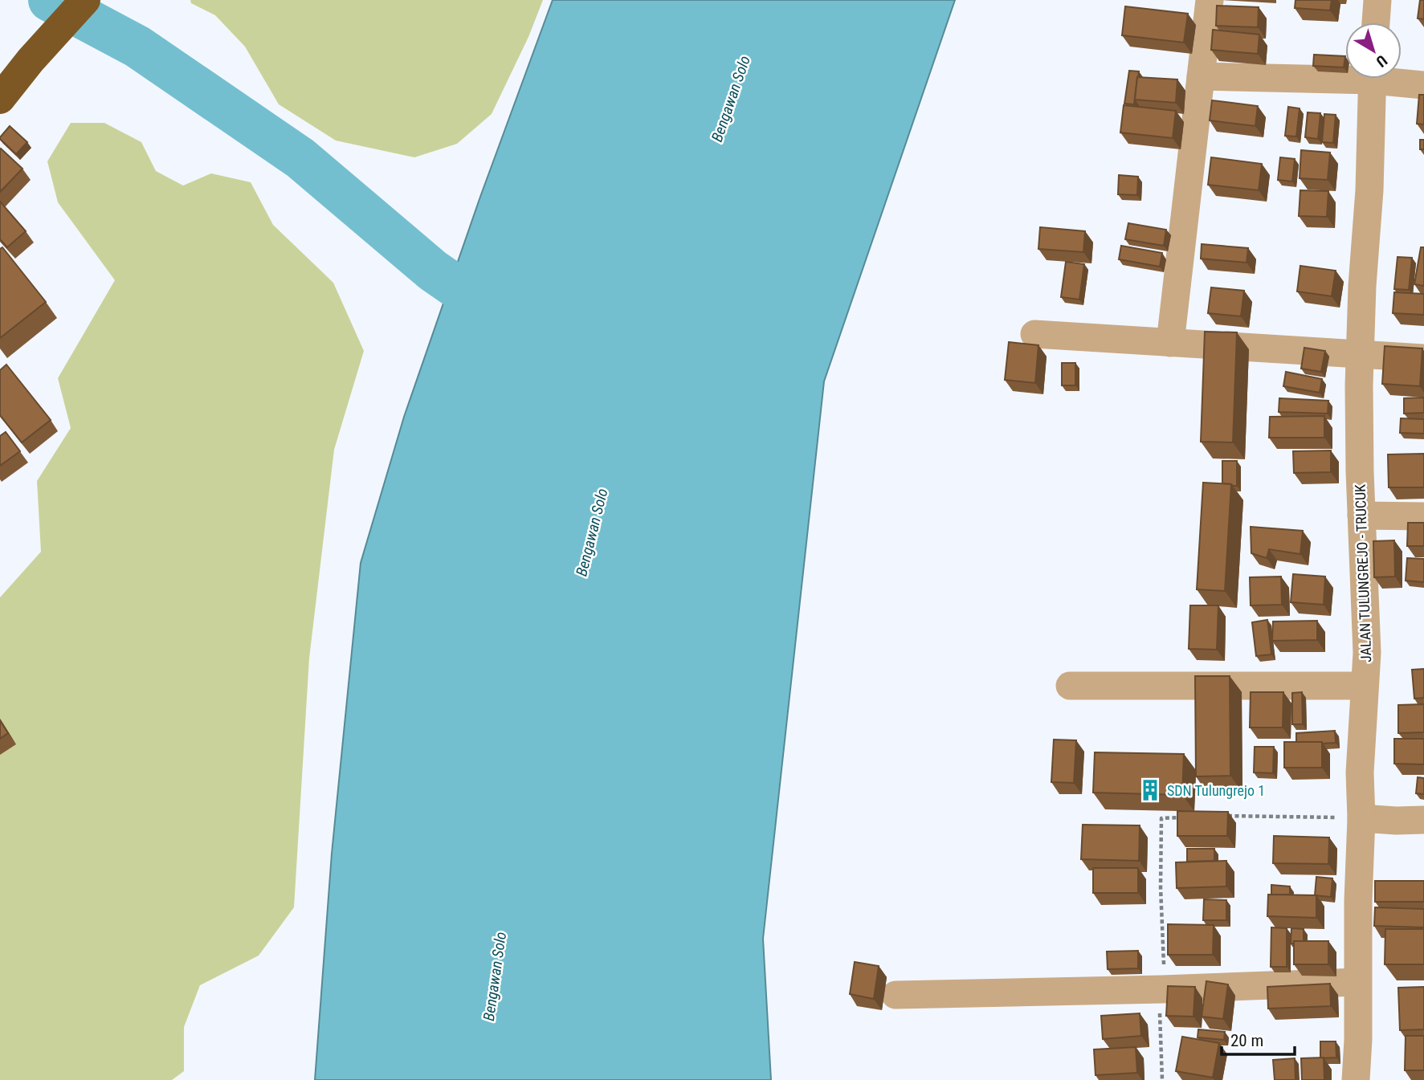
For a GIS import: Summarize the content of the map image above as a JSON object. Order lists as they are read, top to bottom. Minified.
{"streets":{"street":["JALAN TULUNGREJO - TRUCUK"]},"water":["Bengawan Solo"],"places":{"building":["SDN Tulungrejo 1"]},"scale_bar":"20 m","north":"bottom right"}
